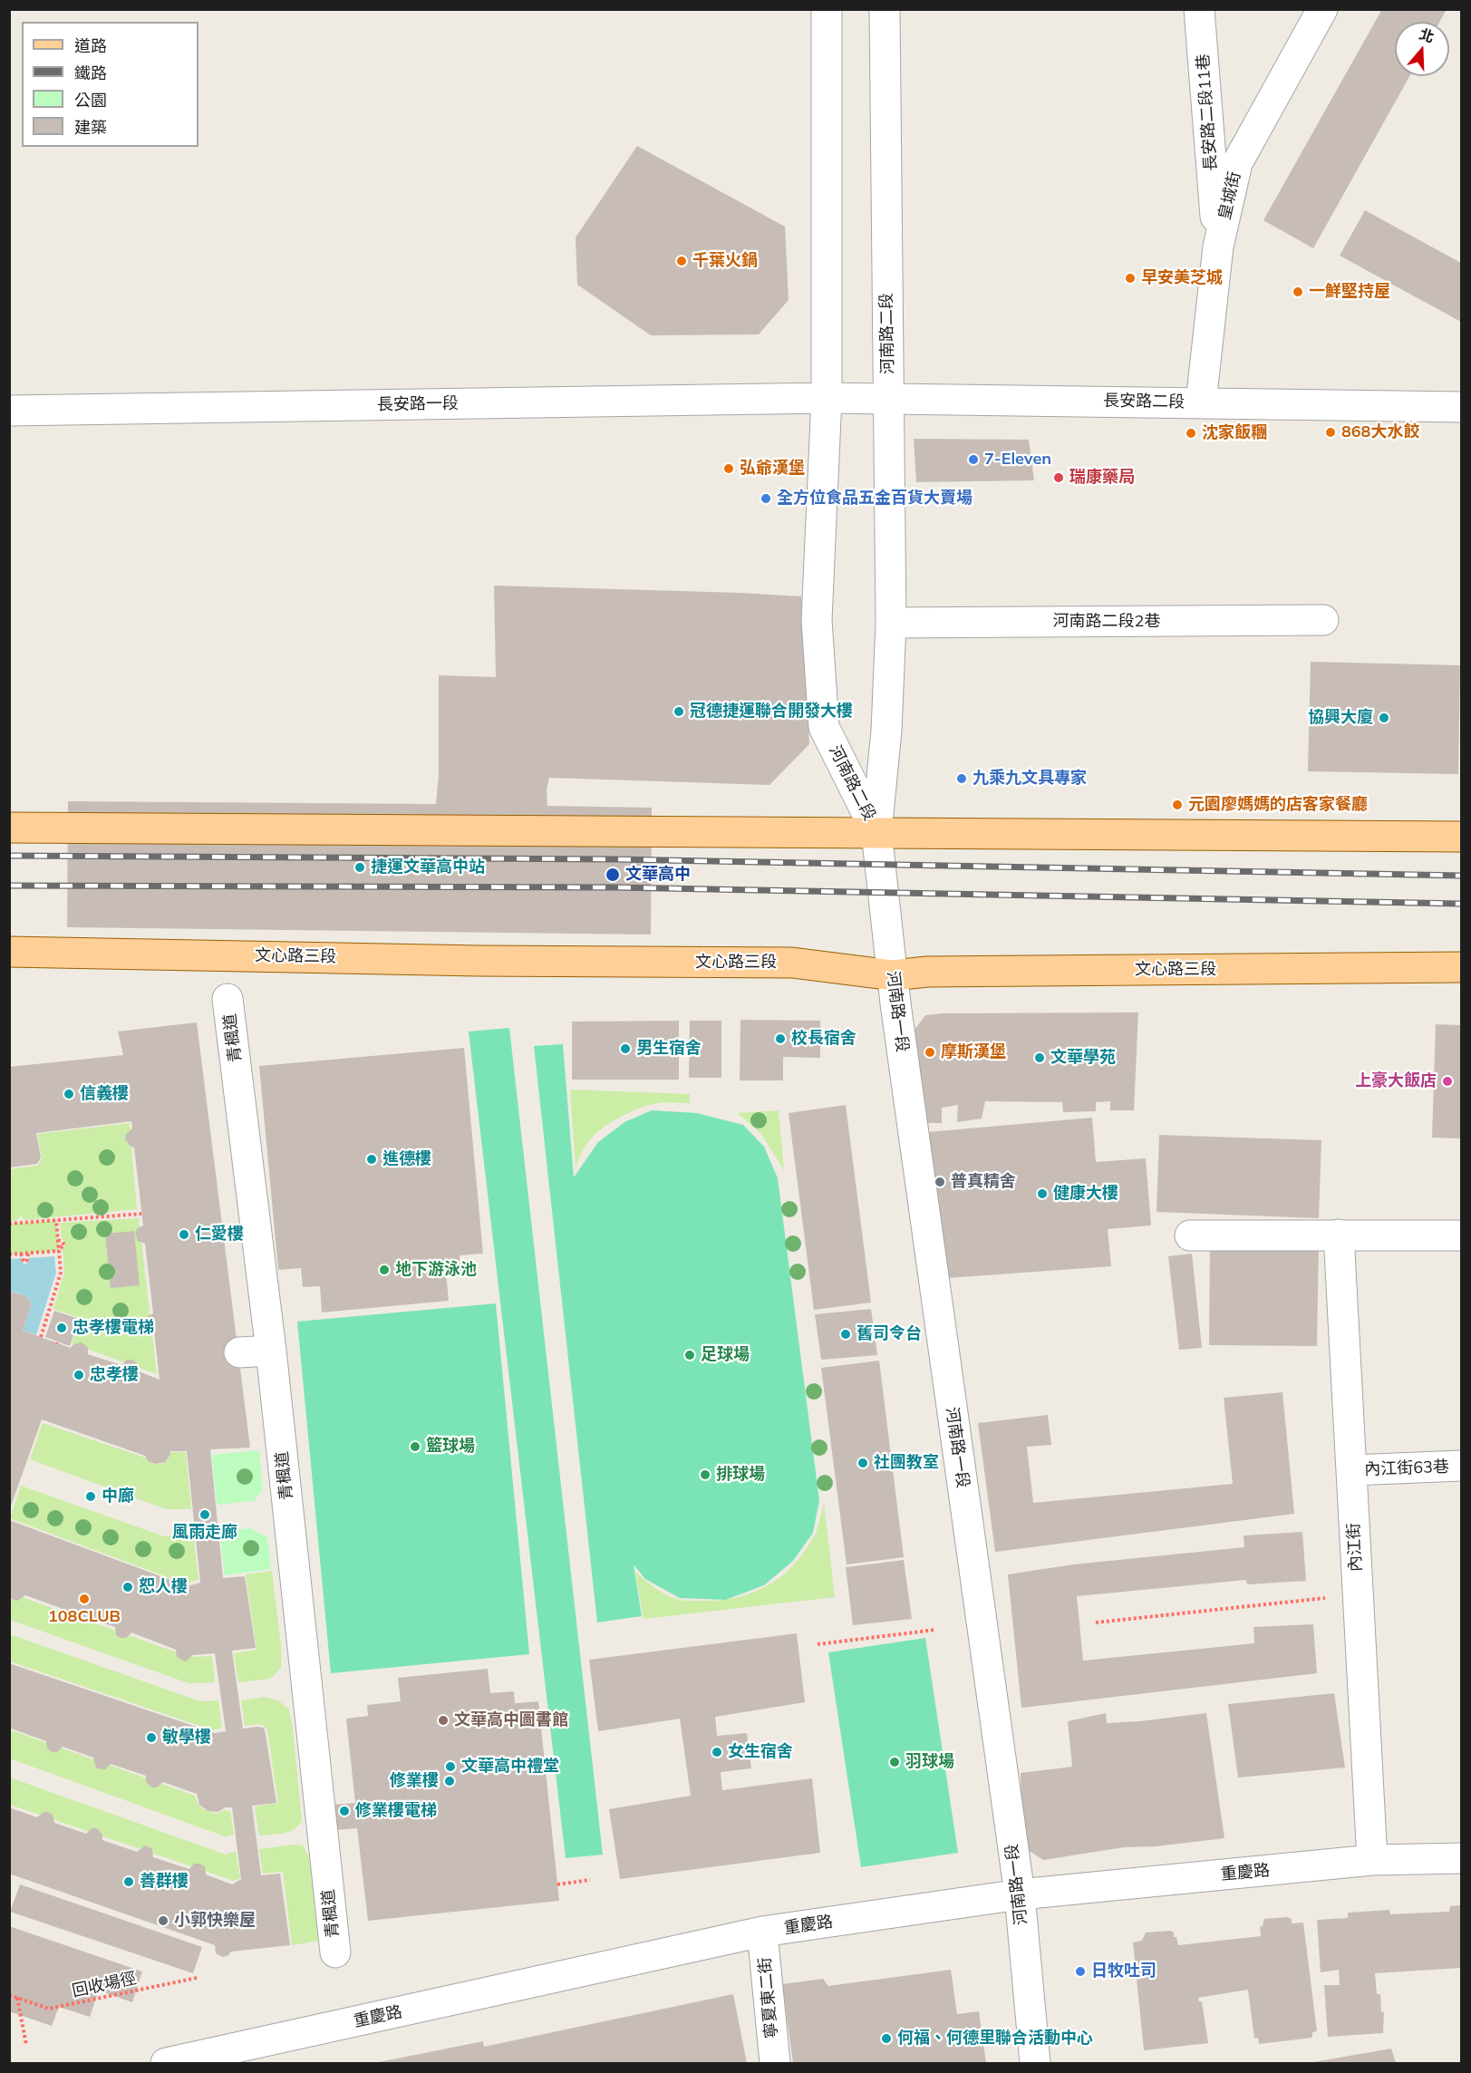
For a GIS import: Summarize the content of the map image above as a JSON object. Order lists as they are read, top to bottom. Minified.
{"streets":{"main road":["文心路三段"],"street":["長安路二段11巷","皇城街","河南路二段","長安路二段","長安路一段","河南路二段2巷","河南路一段","青楓道","內江街63巷","內江街","重慶路","寧夏東二街"],"path":["回收場徑"]},"crossings":[["長安路二段11巷","皇城街"],["皇城街","長安路二段"],["河南路二段","長安路二段"],["河南路二段","長安路一段"],["河南路二段","河南路二段2巷"],["河南路二段","河南路一段"],["長安路二段","長安路一段"],["文心路三段","河南路一段"],["河南路一段","重慶路"],["內江街63巷","內江街"],["內江街","重慶路"],["重慶路","寧夏東二街"]],"places":["千葉火鍋","早安美芝城","一鮮堅持屋","868大水餃","沈家飯糰","7-Eleven","弘爺漢堡","瑞康藥局","全方位食品五金百貨大賣場","冠德捷運聯合開發大樓","協興大廈","九乘九文具專家","元園廖媽媽的店客家餐廳","捷運文華高中站","文華高中","校長宿舍","男生宿舍","摩斯漢堡","文華學苑","上豪大飯店","信義樓","進德樓","普真精舍","健康大樓","仁愛樓","地下游泳池","忠孝樓電梯","舊司令台","足球場","忠孝樓","籃球場","社團教室","排球場","中廊","風雨走廊","恕人樓","108CLUB","文華高中圖書館","敏學樓","女生宿舍","羽球場","文華高中禮堂","修業樓","修業樓電梯","善群樓","小郭快樂屋","日牧吐司","何福、何德里聯合活動中心"],"legend":["道路","鐵路","公園","建築"],"north":"top"}
